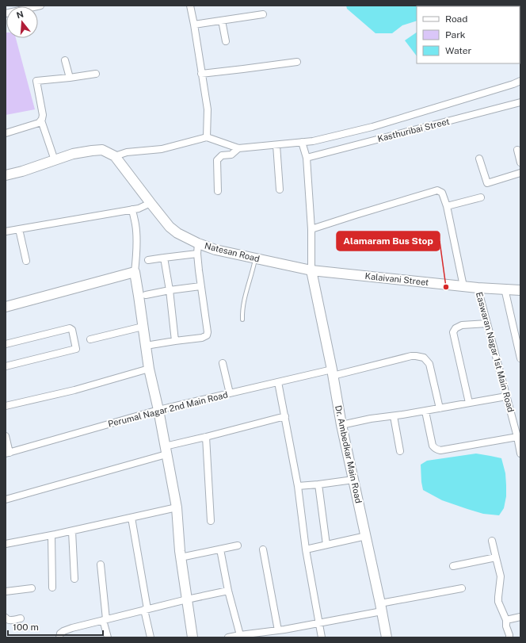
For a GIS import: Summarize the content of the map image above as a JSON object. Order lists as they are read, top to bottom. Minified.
{"streets":{"street":["Kasthuribai Street","Natesan Road","Kalaivani Street","Easwaran Nagar 1st Main Road","Perumal Nagar 2nd Main Road","Dr. Ambedkar Main Road"]},"crossings":[["Natesan Road","Kalaivani Street"],["Natesan Road","Dr. Ambedkar Main Road"],["Kalaivani Street","Easwaran Nagar 1st Main Road"],["Kalaivani Street","Dr. Ambedkar Main Road"],["Perumal Nagar 2nd Main Road","Dr. Ambedkar Main Road"]],"places":["Alamaram Bus Stop"],"legend":["Road","Park","Water"],"scale_bar":"100 m","north":"top"}
